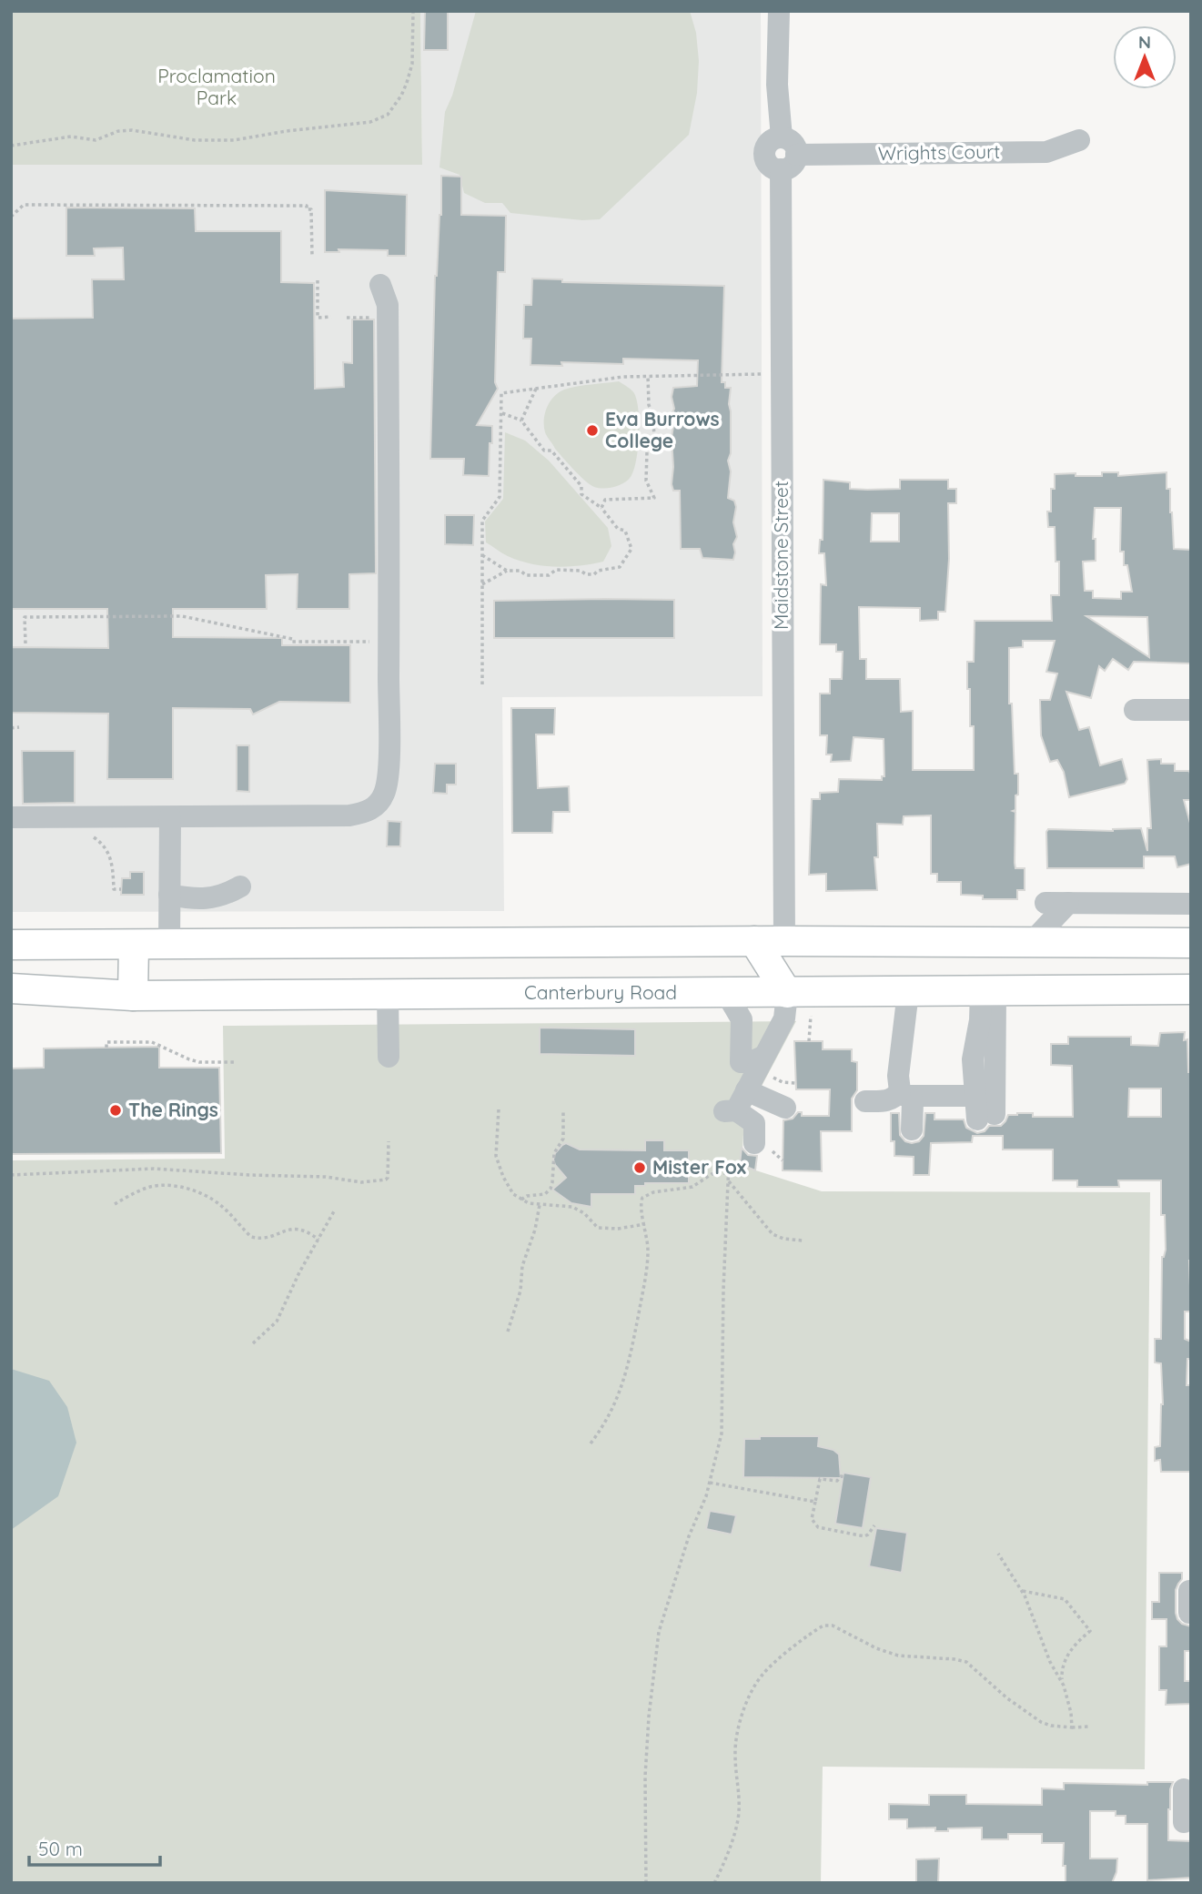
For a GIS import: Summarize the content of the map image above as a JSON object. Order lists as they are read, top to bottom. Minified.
{"streets":{"main road":["Canterbury Road"],"street":["Wrights Court","Maidstone Street"]},"crossings":[["Wrights Court","Maidstone Street"]],"parks":["Proclamation Park"],"places":["Eva Burrows College","The Rings","Mister Fox"],"scale_bar":"50 m","north":"top"}
